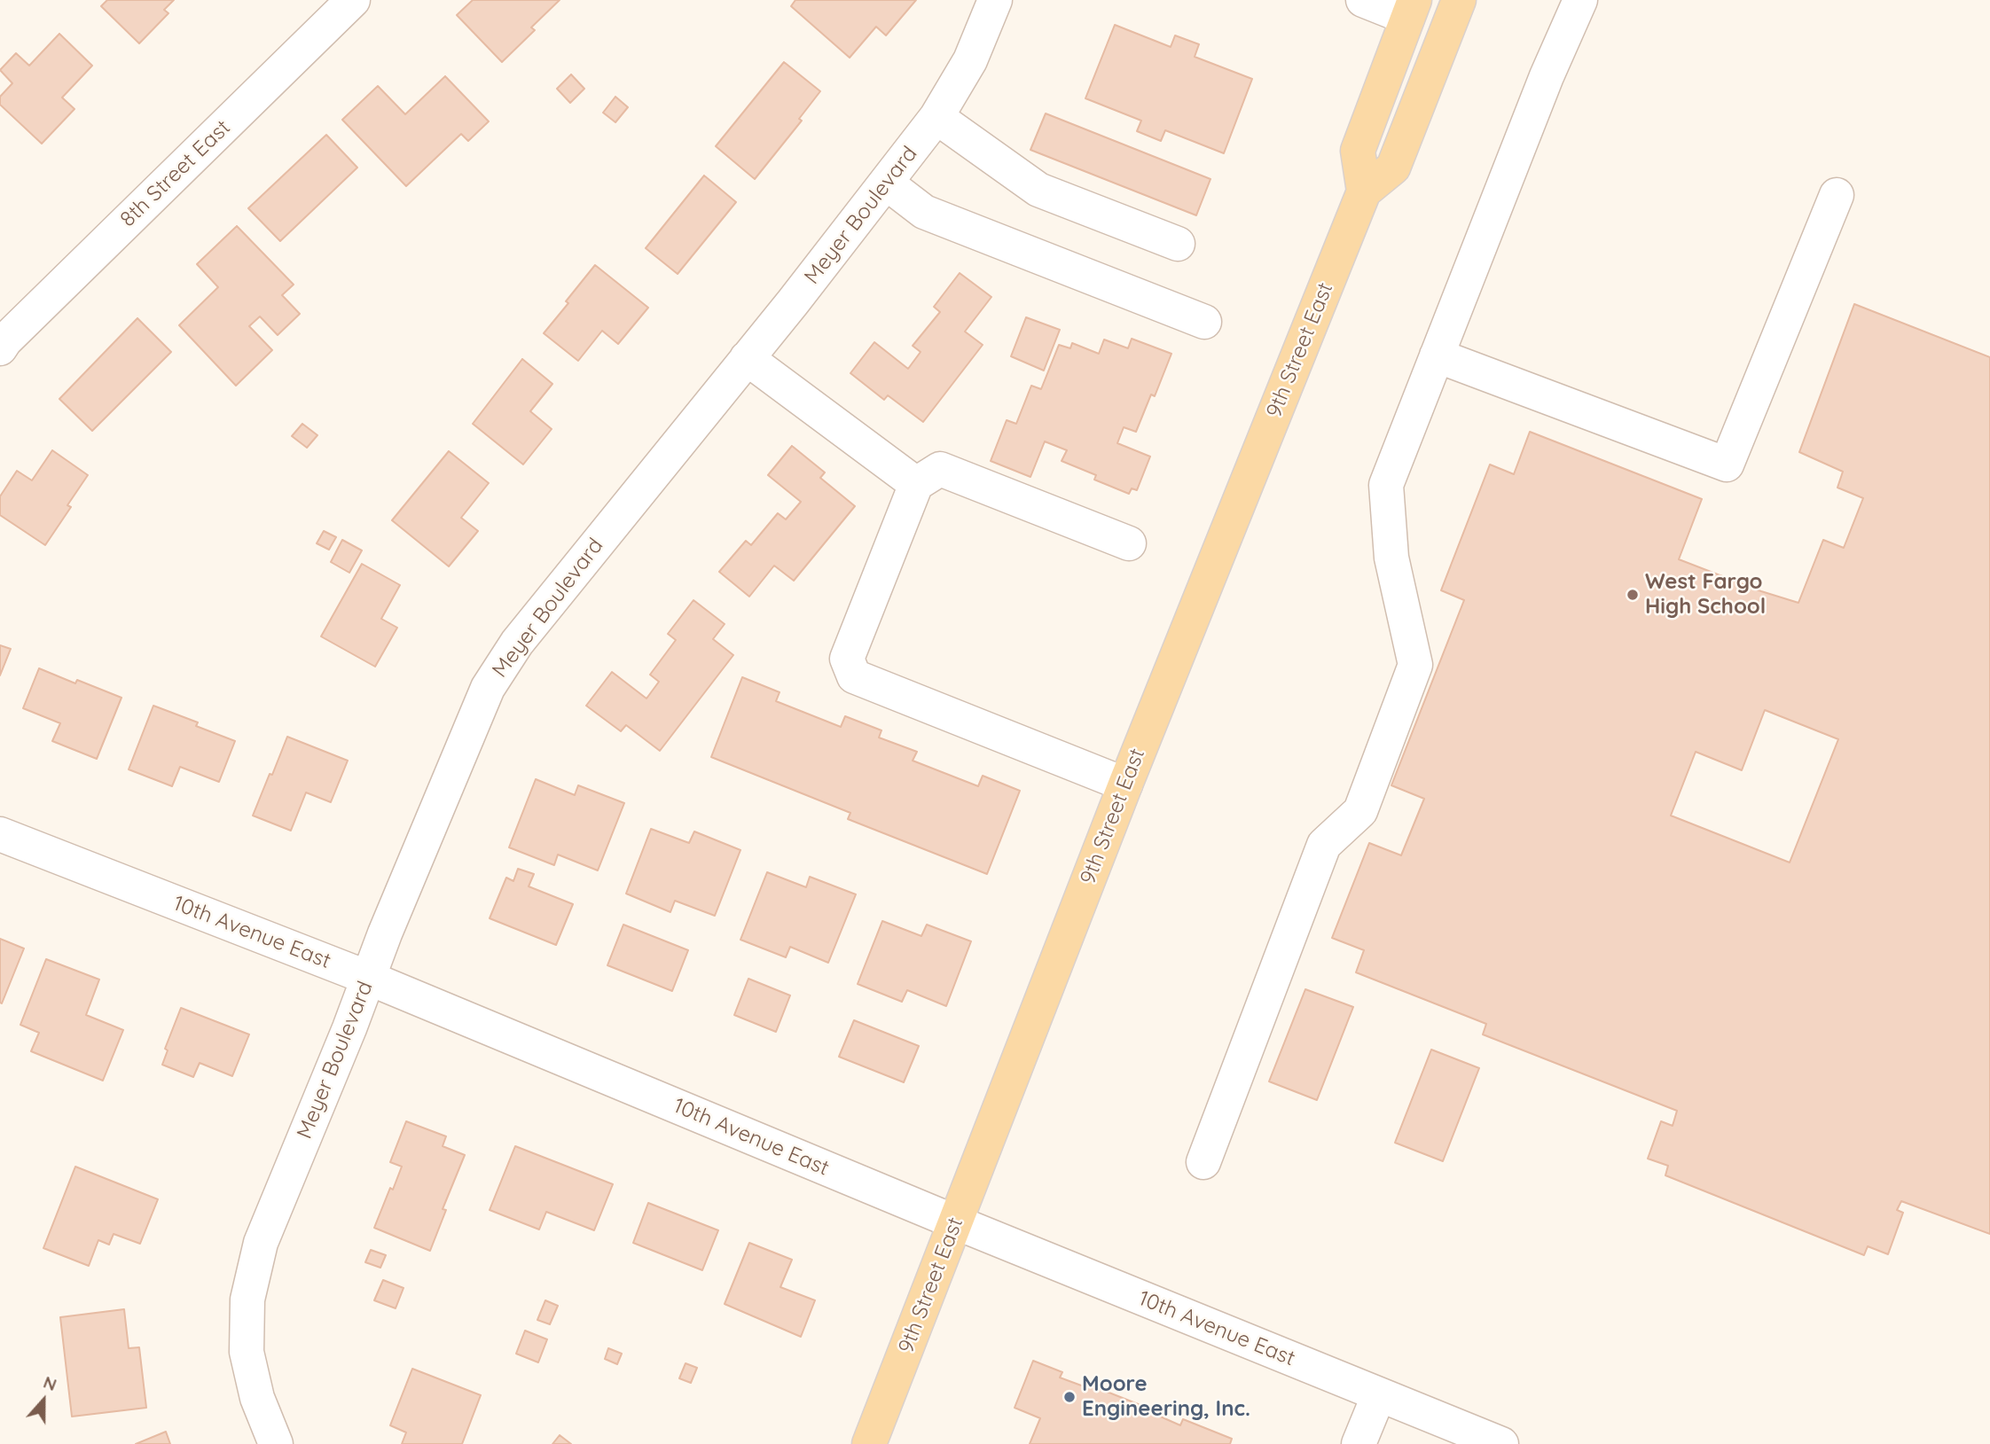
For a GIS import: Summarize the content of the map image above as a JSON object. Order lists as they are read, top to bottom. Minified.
{"streets":{"main road":["9th Street East"],"street":["8th Street East","Meyer Boulevard","10th Avenue East"]},"crossings":[["Meyer Boulevard","10th Avenue East"],["9th Street East","10th Avenue East"]],"places":["West Fargo High School","Moore Engineering, Inc."],"north":"top"}
